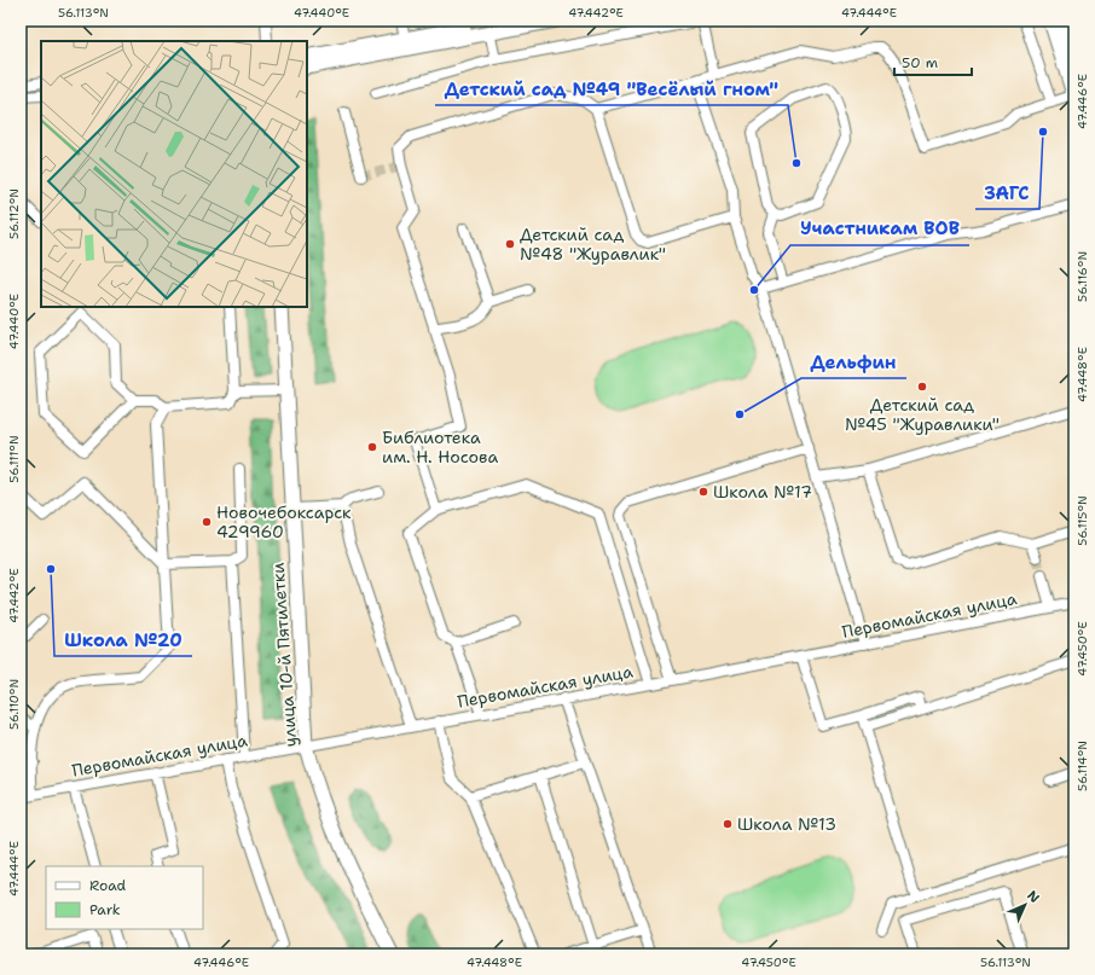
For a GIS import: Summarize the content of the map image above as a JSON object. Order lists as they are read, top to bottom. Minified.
{"streets":{"main road":["улица 10-й Пятилетки"],"street":["Первомайская улица"]},"crossings":[["Первомайская улица","улица 10-й Пятилетки"]],"places":["ЗАГС","Детский сад №49 \"Весёлый гном\"","Детский сад №48 \"Журавлик\"","Участникам ВОВ","Детский сад №45 \"Журавлики\"","Дельфин","Библиотека им. Н. Носова","Школа №17","Новочебоксарск 429960","Школа №20","Школа №13"],"legend":["Road","Park"],"scale_bar":"50 m","north":"top right","coordinates":["56.113°N","47.440°E","47.442°E","47.444°E","47.446°E","56.112°N","56.116°N","47.448°E","56.111°N","56.115°N","47.450°E","56.110°N","56.114°N"]}
